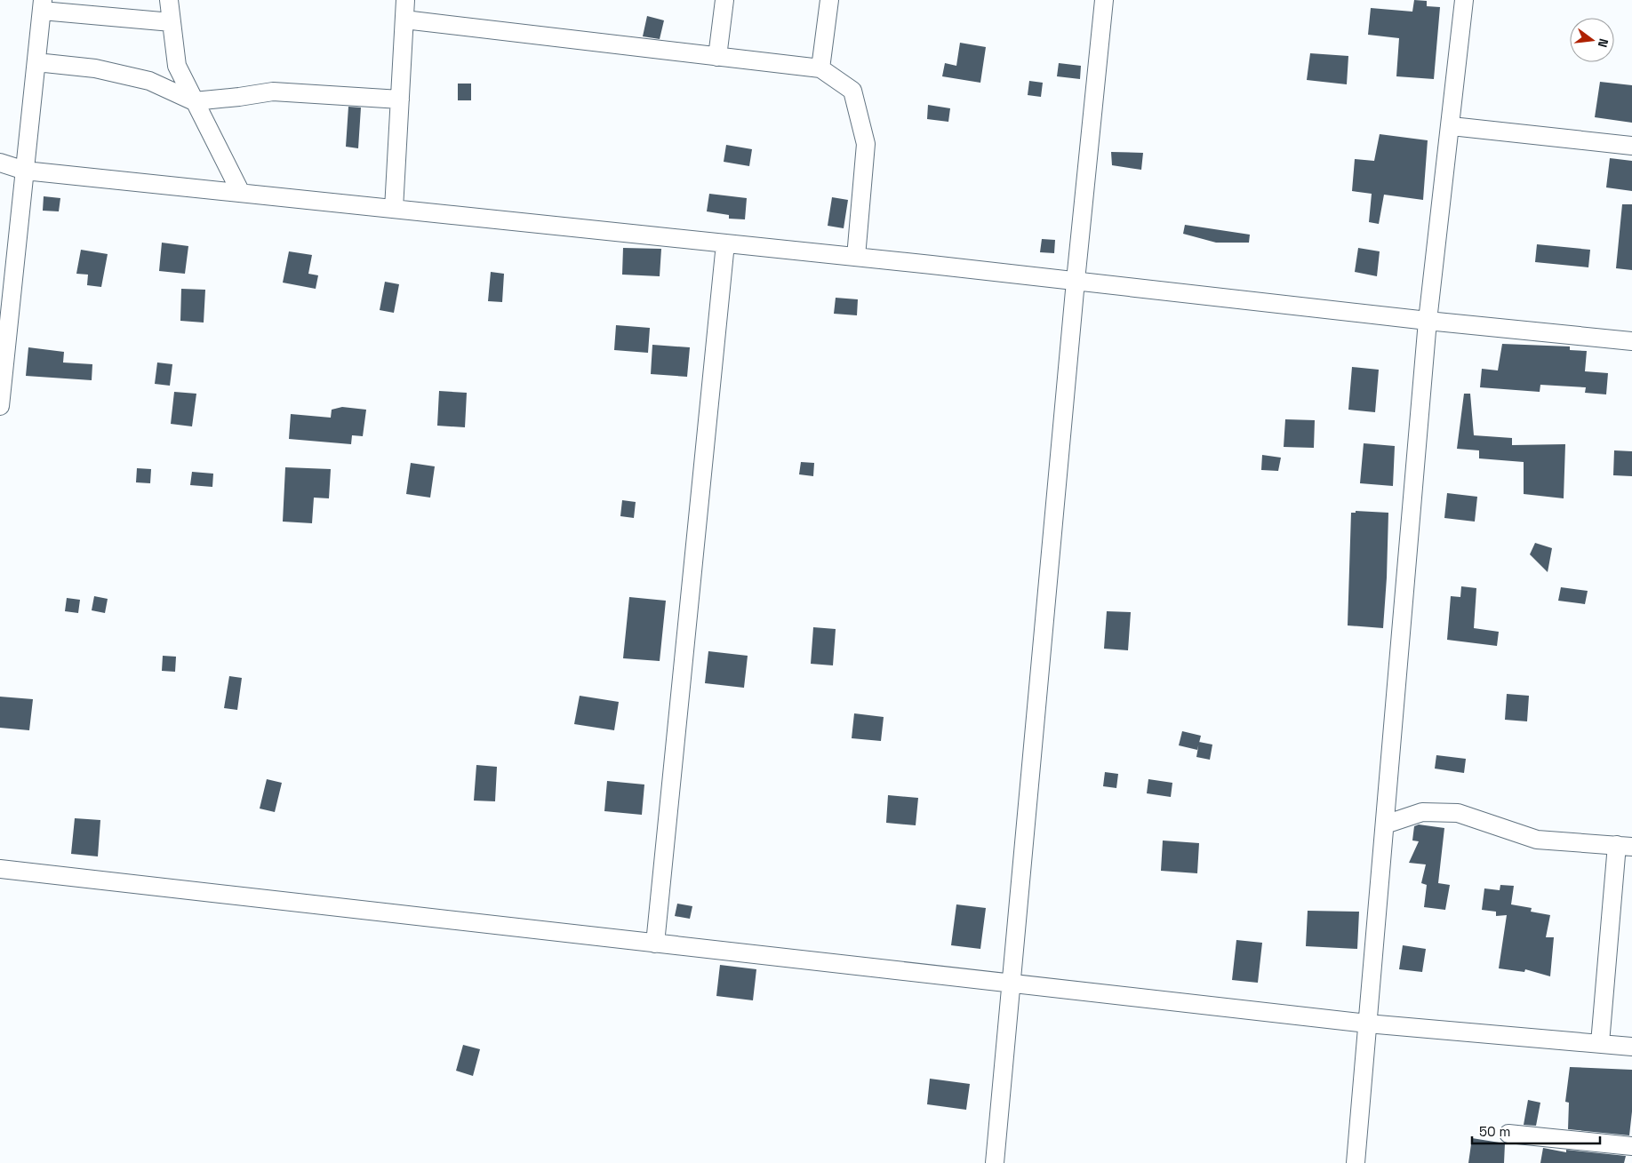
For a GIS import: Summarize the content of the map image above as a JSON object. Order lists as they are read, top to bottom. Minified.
{"scale_bar":"50 m","north":"right"}
